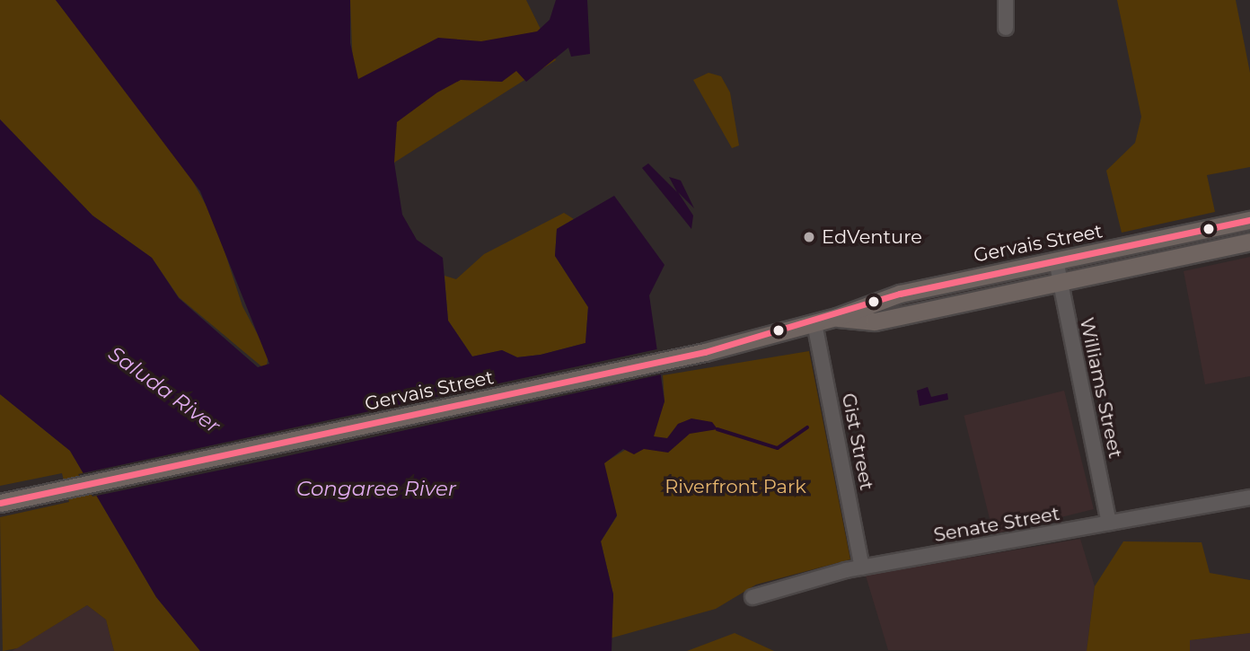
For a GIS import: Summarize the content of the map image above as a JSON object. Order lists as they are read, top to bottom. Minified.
{"streets":{"main road":["Gervais Street"],"street":["Williams Street","Gist Street","Senate Street"]},"crossings":[["Gervais Street","Williams Street"],["Gervais Street","Gist Street"],["Williams Street","Senate Street"],["Gist Street","Senate Street"]],"water":["Saluda River","Congaree River"],"parks":["Riverfront Park"],"places":["EdVenture"]}
